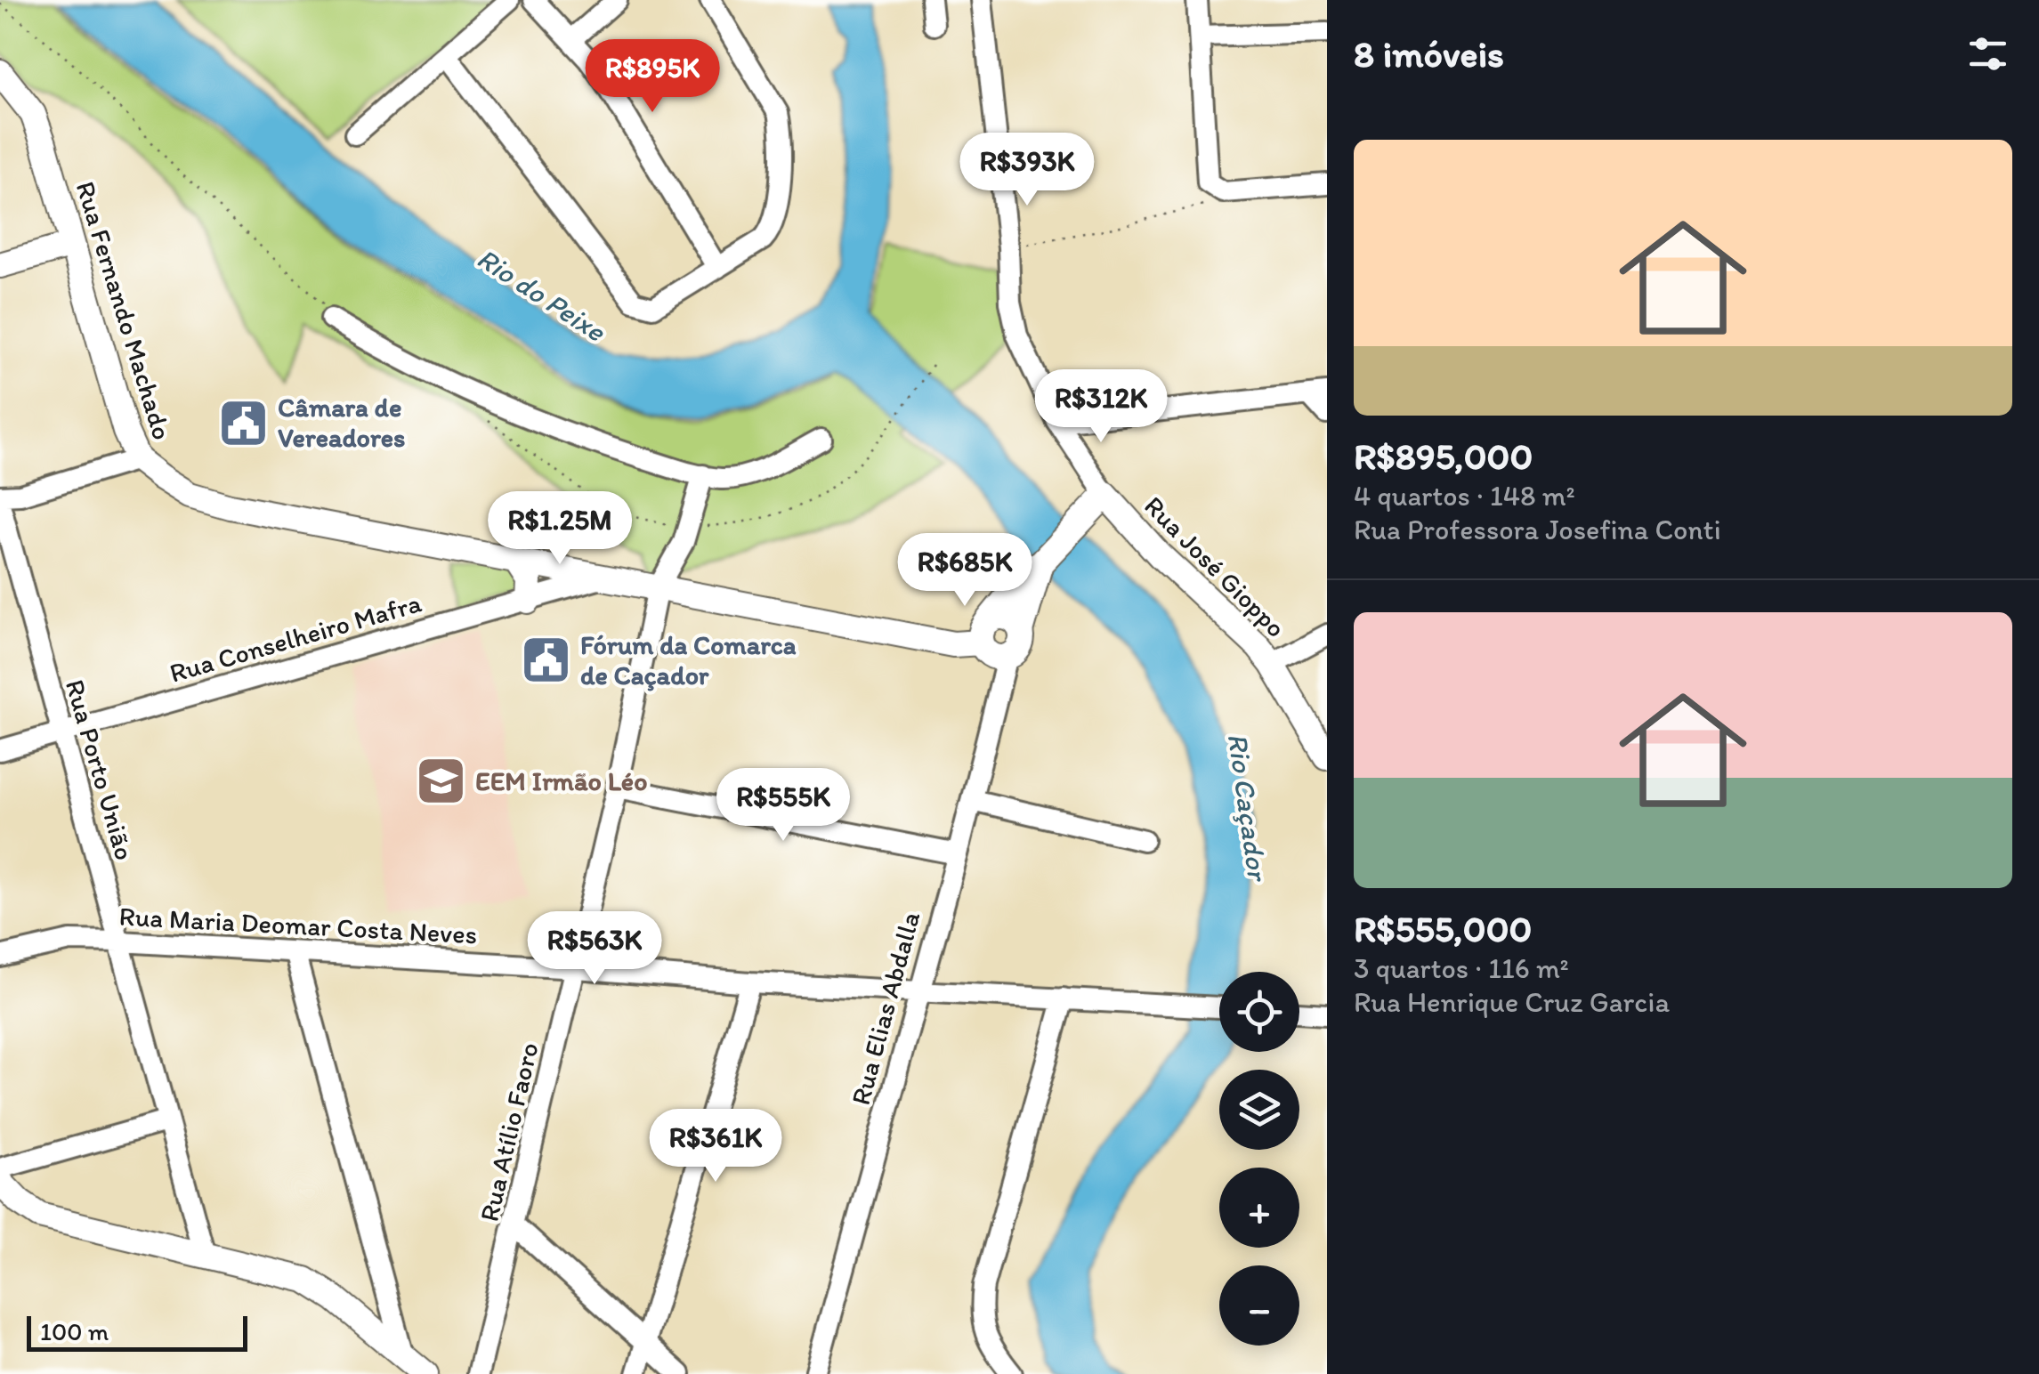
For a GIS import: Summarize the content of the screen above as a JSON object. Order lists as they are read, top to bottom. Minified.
{"streets":{"main road":["Rua Fernando Machado","Rua José Gioppo"],"street":["Rua Conselheiro Mafra","Rua Porto União","Rua Maria Deomar Costa Neves","Rua Elias Abdalla","Rua Atílio Faoro"]},"crossings":[["Rua Fernando Machado","Rua Conselheiro Mafra"],["Rua Fernando Machado","Rua Elias Abdalla"],["Rua Fernando Machado","Rua Atílio Faoro"],["Rua Conselheiro Mafra","Rua Porto União"],["Rua Porto União","Rua Maria Deomar Costa Neves"],["Rua Maria Deomar Costa Neves","Rua Elias Abdalla"],["Rua Maria Deomar Costa Neves","Rua Atílio Faoro"]],"water":["Rio do Peixe","Rio Caçador"],"places":{"public building":["Câmara de Vereadores","Fórum da Comarca de Caçador"],"school or university":["EEM Irmão Léo"]},"scale_bar":"100 m","page":{"heading":"8 imóveis","price":["R$895K","R$393K","R$312K","R$1.25M","R$685K","R$555K","R$563K","R$361K"],"list":[{"name":"R$895,000","note":"4 quartos · 148 m² · Rua Professora Josefina Conti"},{"name":"R$555,000","note":"3 quartos · 116 m² · Rua Henrique Cruz Garcia"}],"map_buttons":["+","−"],"scale":"100 m"}}
